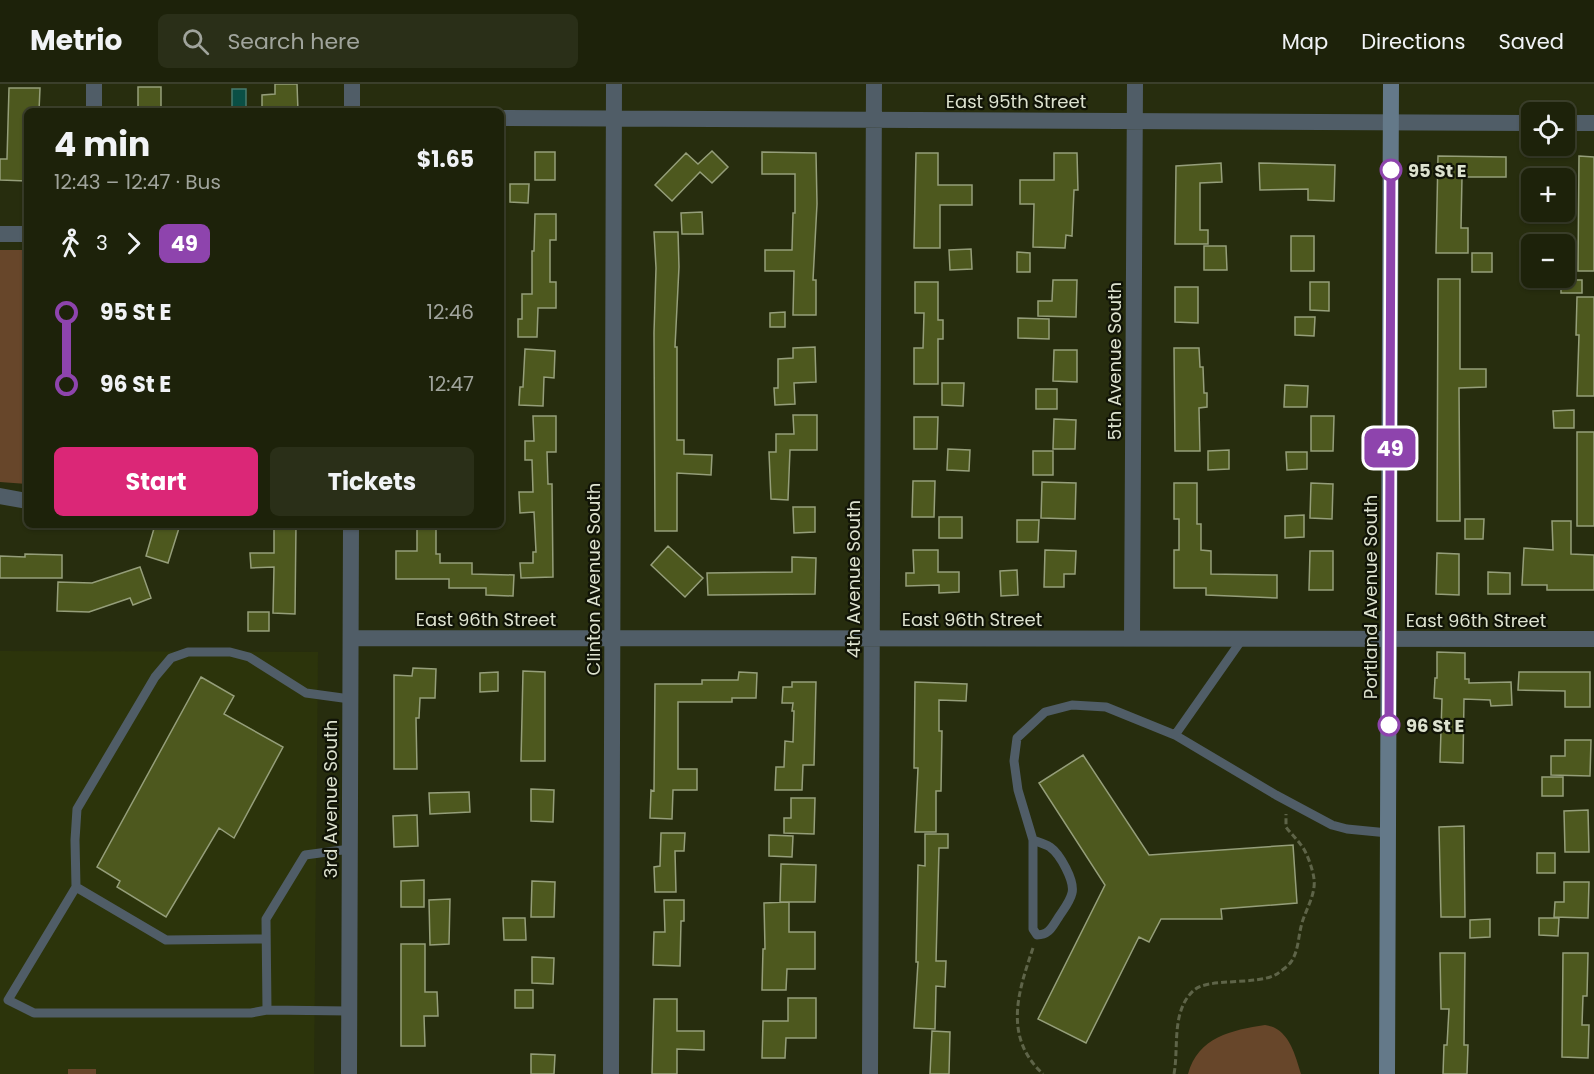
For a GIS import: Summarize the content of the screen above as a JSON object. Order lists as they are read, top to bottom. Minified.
{"streets":{"main road":["Portland Avenue South"],"street":["East 95th Street","5th Avenue South","Clinton Avenue South","4th Avenue South","East 96th Street","3rd Avenue South"]},"crossings":[["East 95th Street","5th Avenue South"],["East 95th Street","Clinton Avenue South"],["East 95th Street","4th Avenue South"],["East 95th Street","Portland Avenue South"],["5th Avenue South","East 96th Street"],["Clinton Avenue South","East 96th Street"],["4th Avenue South","East 96th Street"],["Portland Avenue South","East 96th Street"],["East 96th Street","3rd Avenue South"]],"places":["95 St E","96 St E"],"lines":["bus line 49"],"page":{"header":"Metrio","search":"Search here","nav":["Map","Directions","Saved"],"on_map":"49","map_buttons":["+","−"],"heading":["4 min","12:43 – 12:47 · Bus","$1.65"],"legs":["3","49"],"list":[{"name":"95 St E","value":"12:46"},{"name":"96 St E","value":"12:47"}],"buttons":["Start","Tickets"]}}
